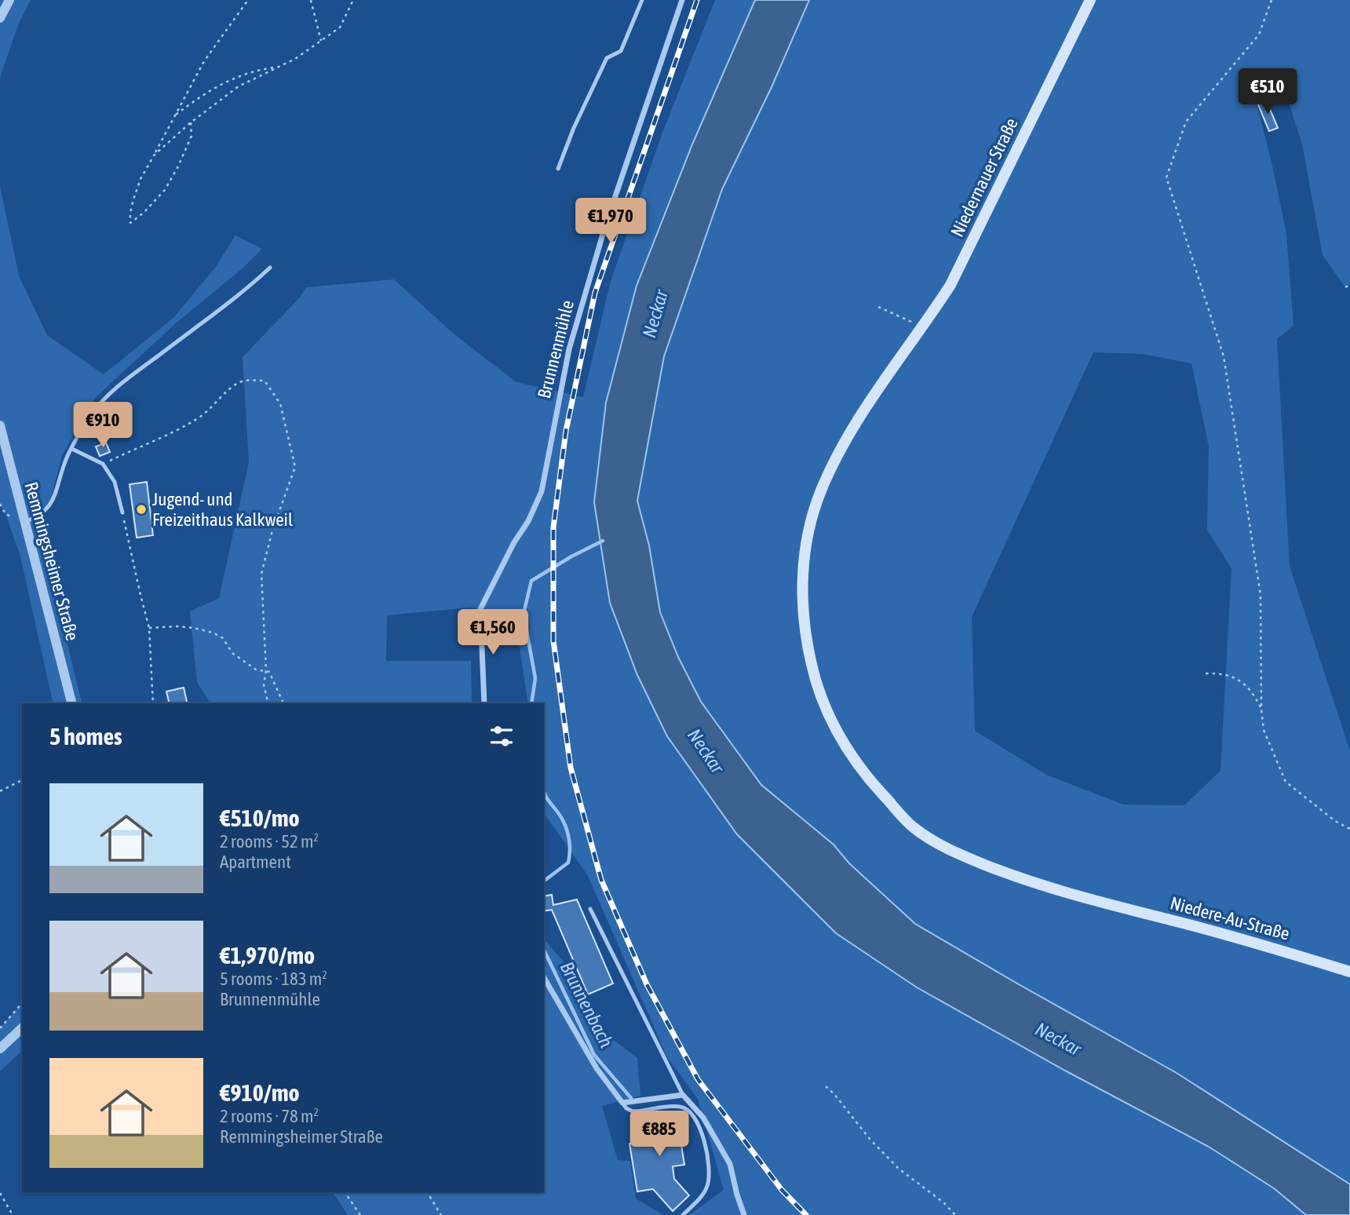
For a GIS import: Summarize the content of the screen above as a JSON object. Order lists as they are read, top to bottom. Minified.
{"streets":{"main road":["Niedernauer Straße","Niedere-Au-Straße"],"street":["Brunnenmühle","Remmingsheimer Straße"]},"crossings":[["Niedernauer Straße","Niedere-Au-Straße"]],"water":["Neckar","Brunnenbach"],"places":["Jugend- und Freizeithaus Kalkweil"],"page":{"price":["€510","€1,970","€910","€1,560","€885"],"heading":"5 homes","list":[{"name":"€510/mo","note":"2 rooms · 52 m² · Apartment"},{"name":"€1,970/mo","note":"5 rooms · 183 m² · Brunnenmühle"},{"name":"€910/mo","note":"2 rooms · 78 m² · Remmingsheimer Straße"}]}}
